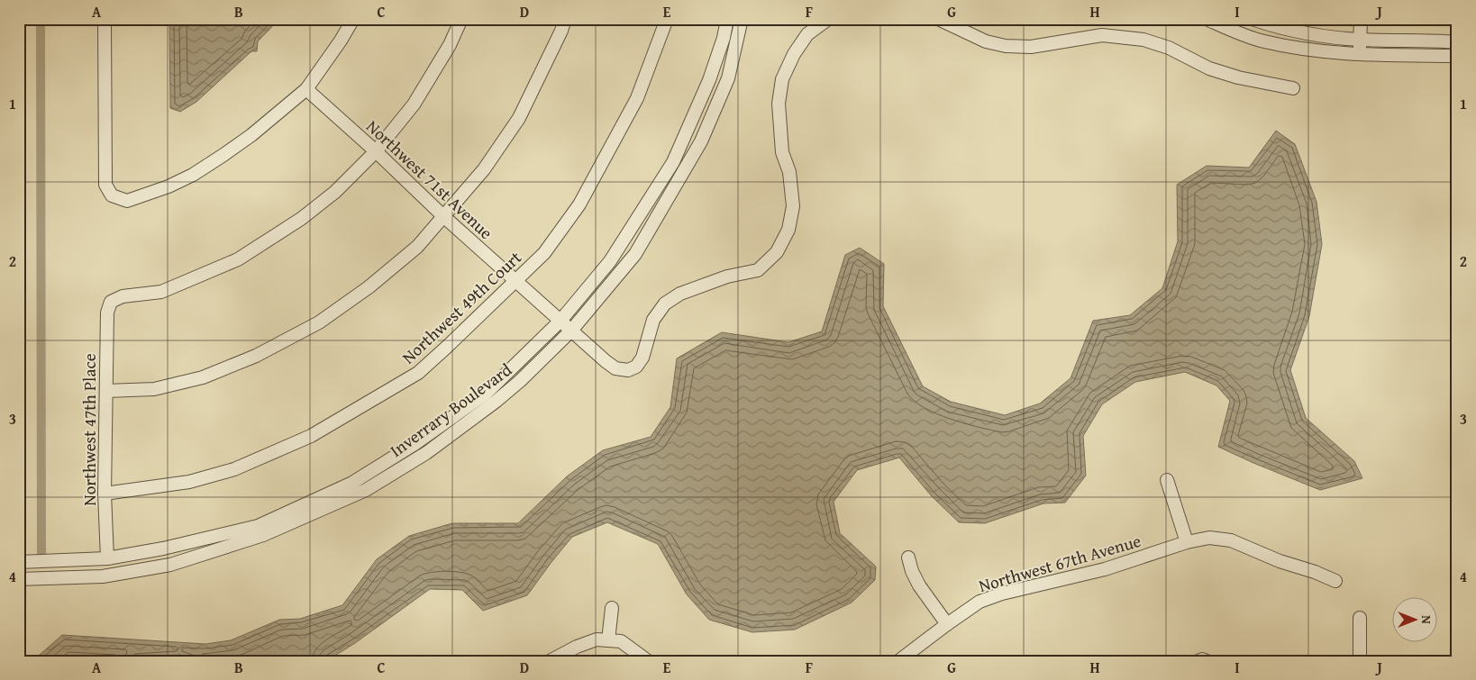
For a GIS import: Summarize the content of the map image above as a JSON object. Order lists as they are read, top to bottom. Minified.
{"streets":{"street":["Northwest 71st Avenue","Northwest 49th Court","Inverrary Boulevard","Northwest 47th Place","Northwest 67th Avenue"]},"crossings":[["Northwest 71st Avenue","Northwest 49th Court"],["Northwest 71st Avenue","Inverrary Boulevard"],["Northwest 71st Avenue","Northwest 47th Place"],["Northwest 49th Court","Northwest 47th Place"],["Inverrary Boulevard","Northwest 47th Place"]],"north":"right","grid":{"columns":["A","B","C","D","E","F","G","H","I","J"],"rows":["1","2","3","4"]}}
